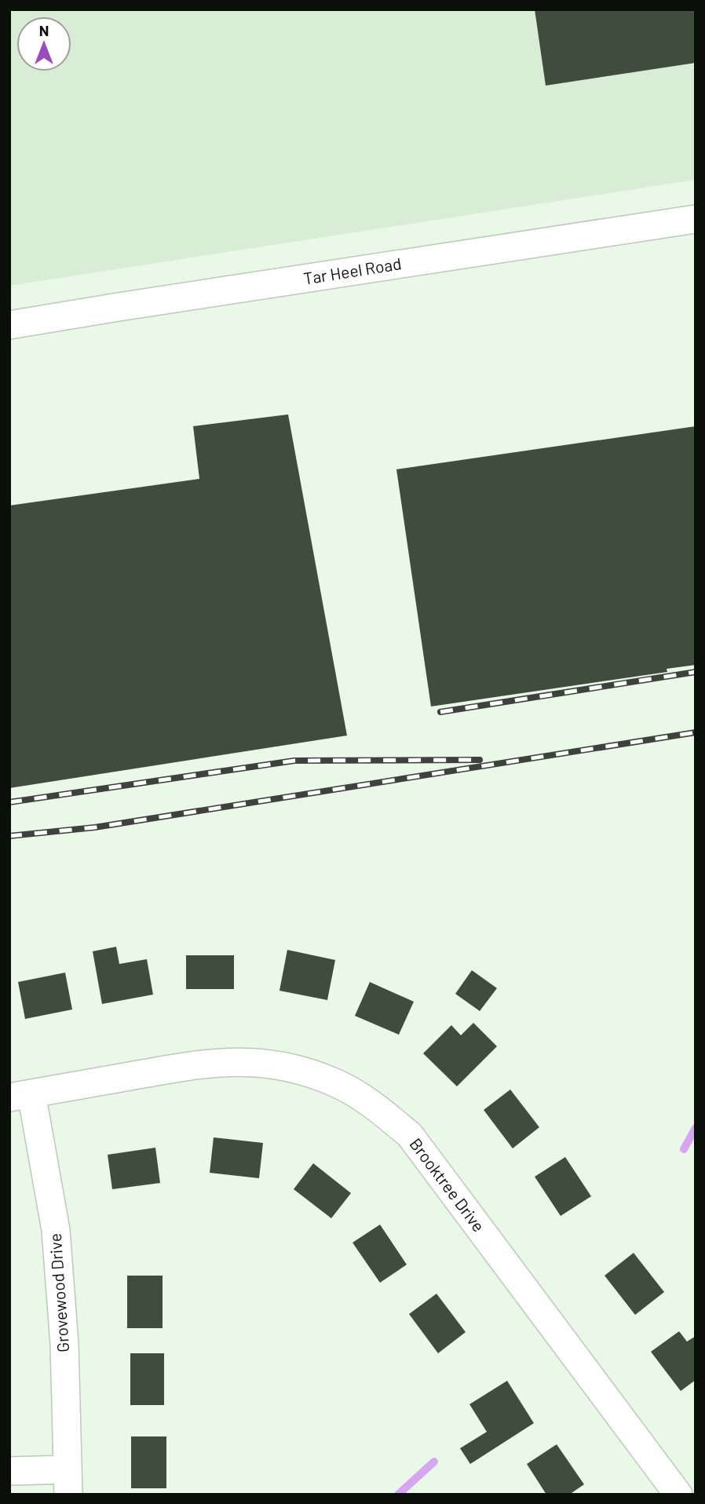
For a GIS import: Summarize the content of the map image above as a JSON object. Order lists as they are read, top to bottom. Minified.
{"streets":{"street":["Tar Heel Road","Brooktree Drive","Grovewood Drive"]},"crossings":[["Brooktree Drive","Grovewood Drive"]],"north":"top"}
